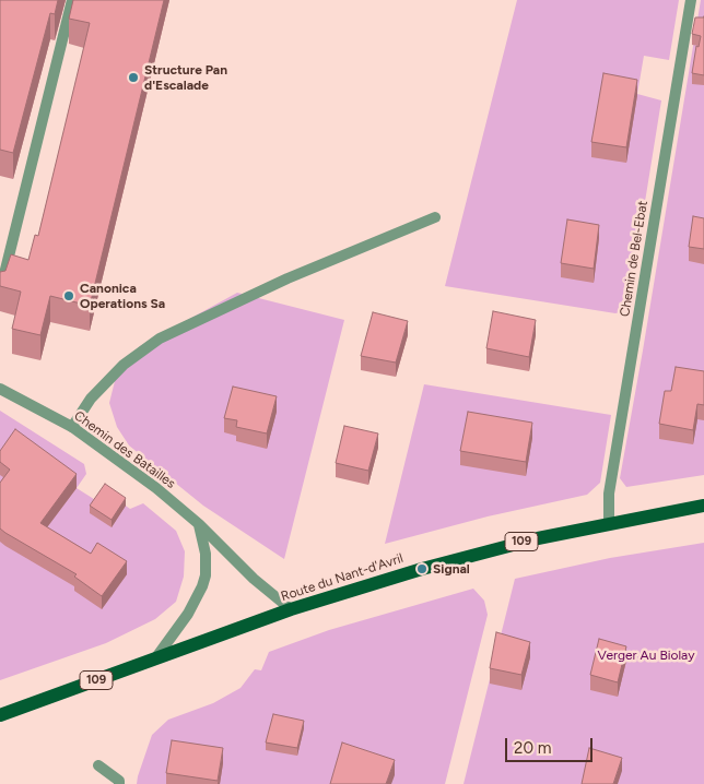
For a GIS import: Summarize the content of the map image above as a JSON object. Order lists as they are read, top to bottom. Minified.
{"streets":{"main road":["109","Route du Nant-d'Avril"],"street":["Chemin de Bel-Ebat","Chemin des Batailles"]},"crossings":[["Chemin de Bel-Ebat","Route du Nant-d'Avril"],["Chemin des Batailles","Route du Nant-d'Avril"]],"parks":["Verger Au Biolay"],"places":["Structure Pan d'Escalade","Canonica Operations Sa","Signal"],"scale_bar":"20 m"}
